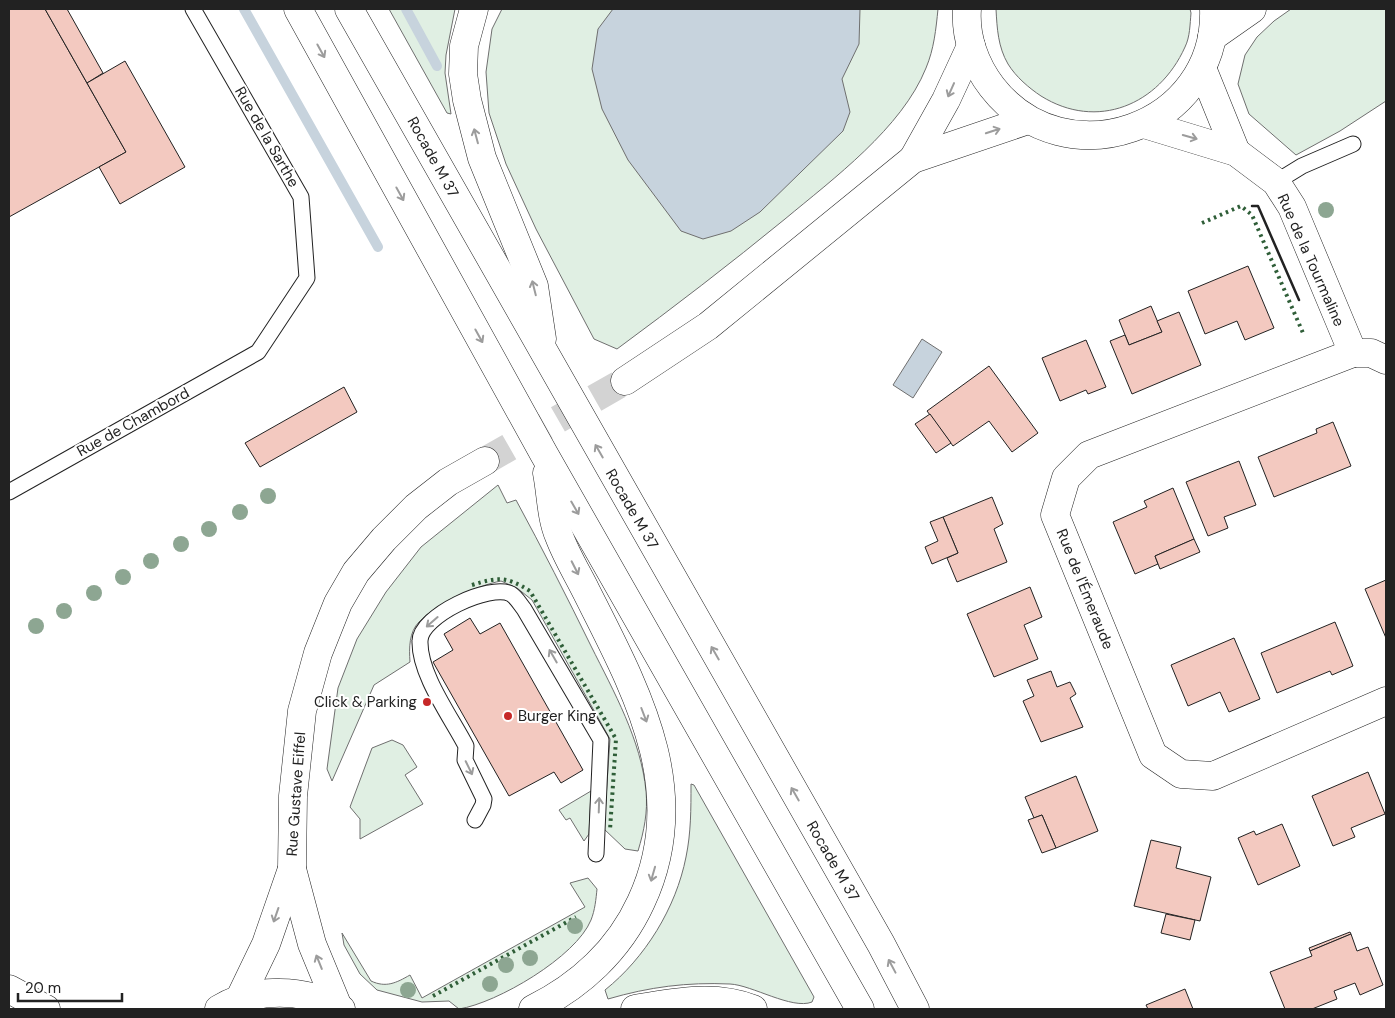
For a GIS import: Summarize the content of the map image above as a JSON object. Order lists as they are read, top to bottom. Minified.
{"streets":{"main road":["Rocade M 37","Rue de la Tourmaline","Rue de l'Émeraude","Rue Gustave Eiffel"],"lane":["Rue de la Sarthe","Rue de Chambord"]},"crossings":[["Rue de la Sarthe","Rue de Chambord"],["Rue de la Tourmaline","Rue de l'Émeraude"]],"places":["Click & Parking","Burger King"],"scale_bar":"20 m"}
